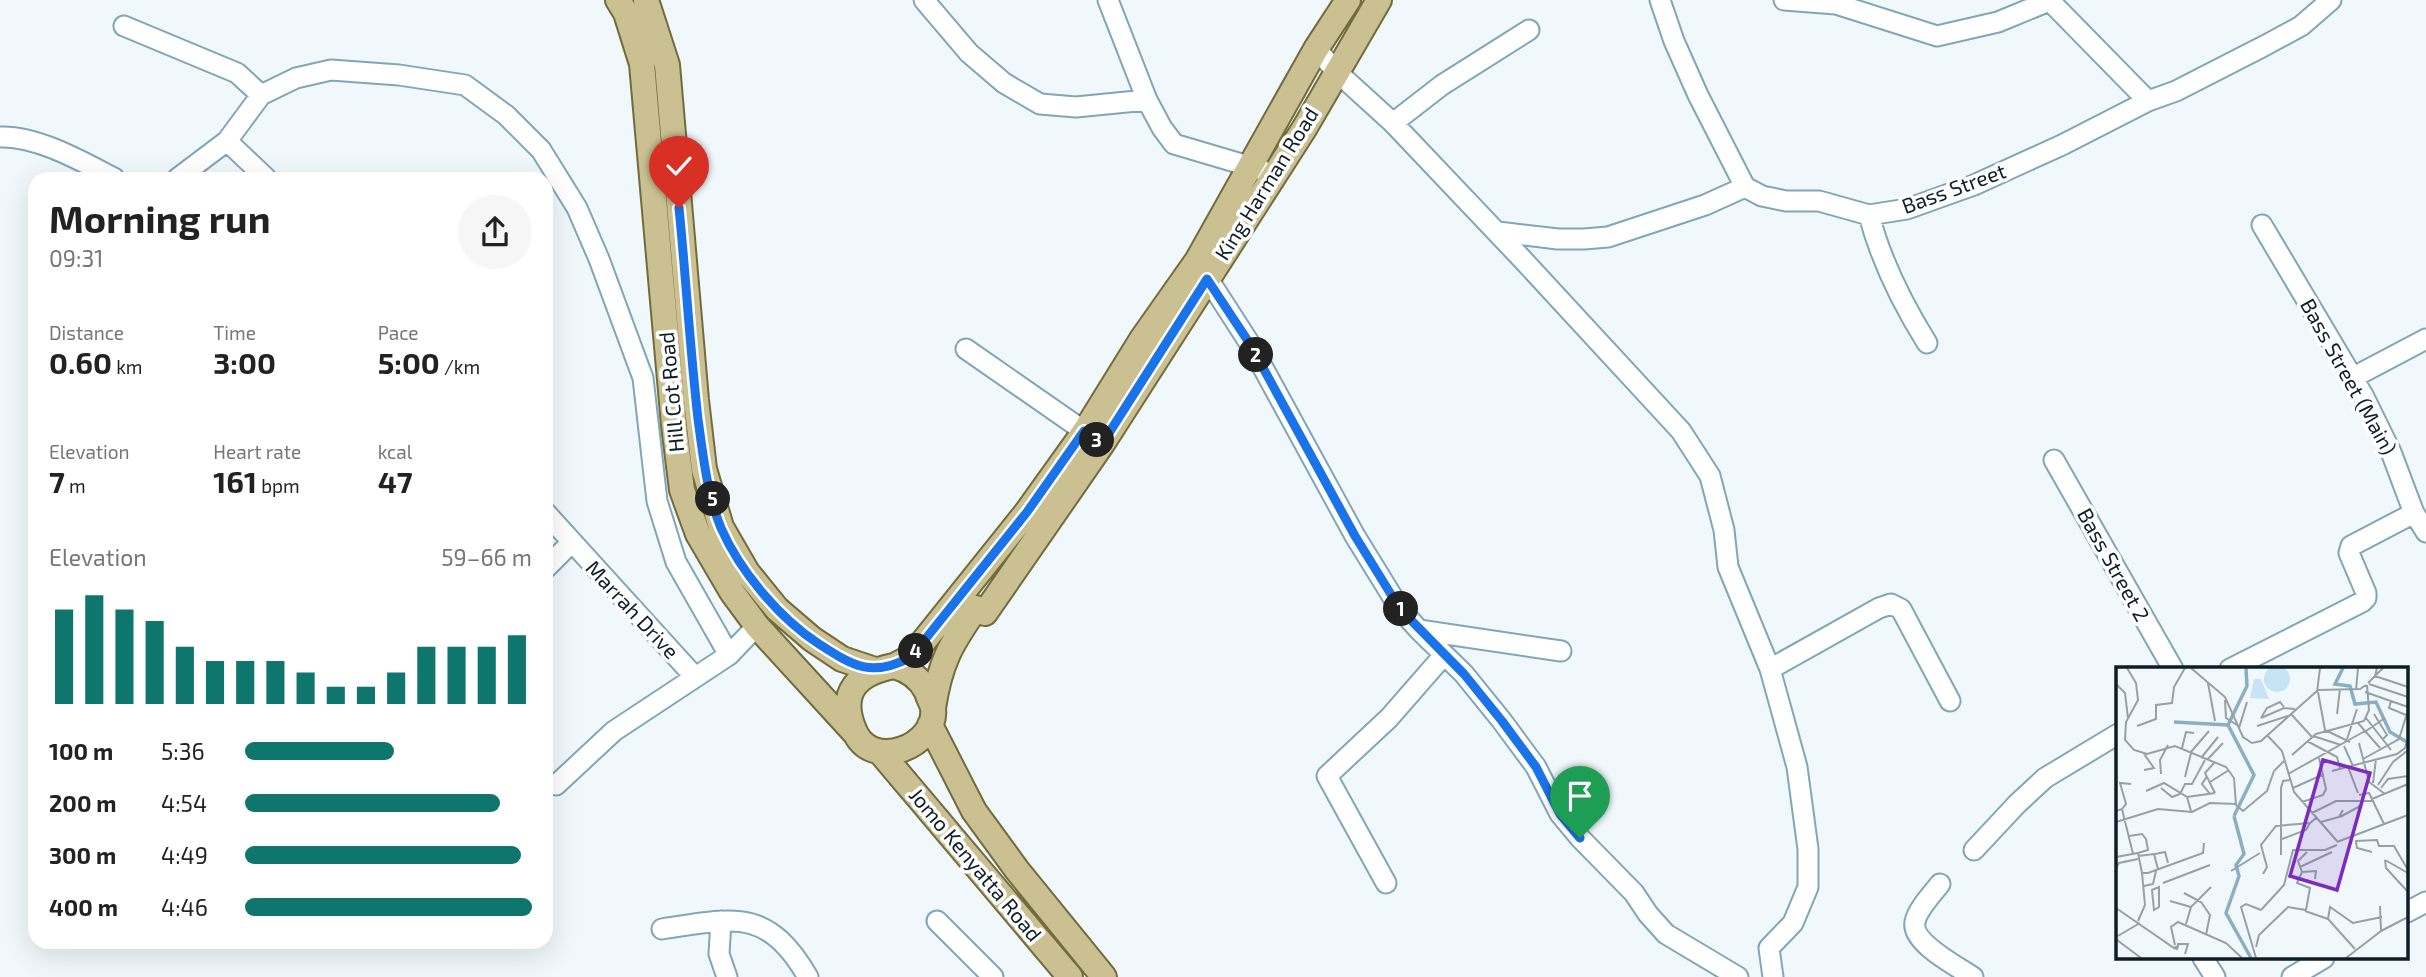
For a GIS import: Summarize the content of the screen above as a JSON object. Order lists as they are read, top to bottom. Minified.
{"streets":{"main road":["King Harman Road","Hill Cot Road","Jomo Kenyatta Road"],"street":["Bass Street","Bass Street (Main)","Bass Street 2","Marrah Drive"]},"crossings":[["King Harman Road","Hill Cot Road"],["King Harman Road","Jomo Kenyatta Road"],["Hill Cot Road","Marrah Drive"],["Hill Cot Road","Jomo Kenyatta Road"]],"page":{"heading":["Morning run","09:31"],"stats":[["Distance","0.60 km"],["Time","3:00"],["Pace","5:00 /km"],["Elevation","7 m"],["Heart rate","161 bpm"],["kcal","47"]],"pins":["2","3","5","1","4"],"chart":["Elevation","59–66 m"],"list":[{"name":"100 m","note":"5:36"},{"name":"200 m","note":"4:54"},{"name":"300 m","note":"4:49"},{"name":"400 m","note":"4:46"}]}}
